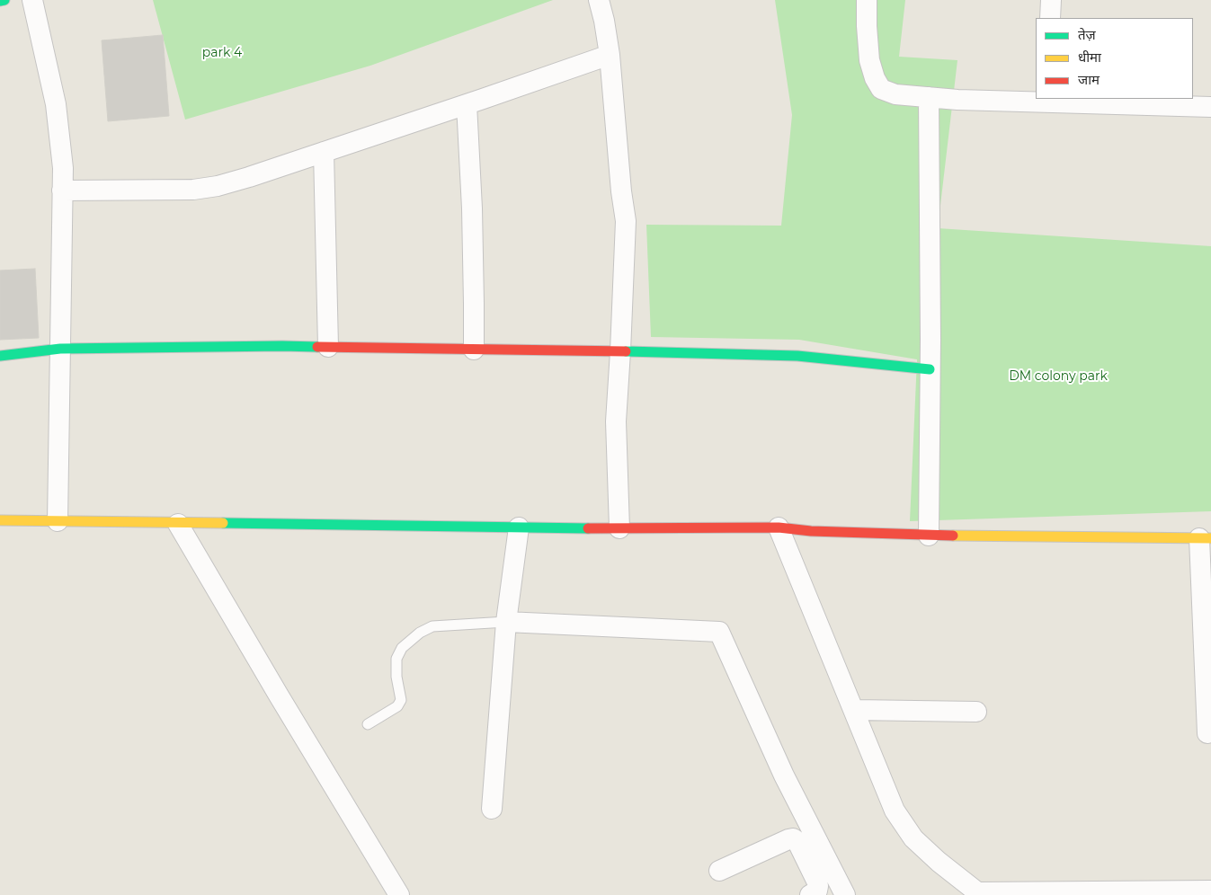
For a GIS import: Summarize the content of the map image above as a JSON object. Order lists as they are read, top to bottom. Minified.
{"parks":["park 4","DM colony park"],"legend":["तेज़","धीमा","जाम"]}
